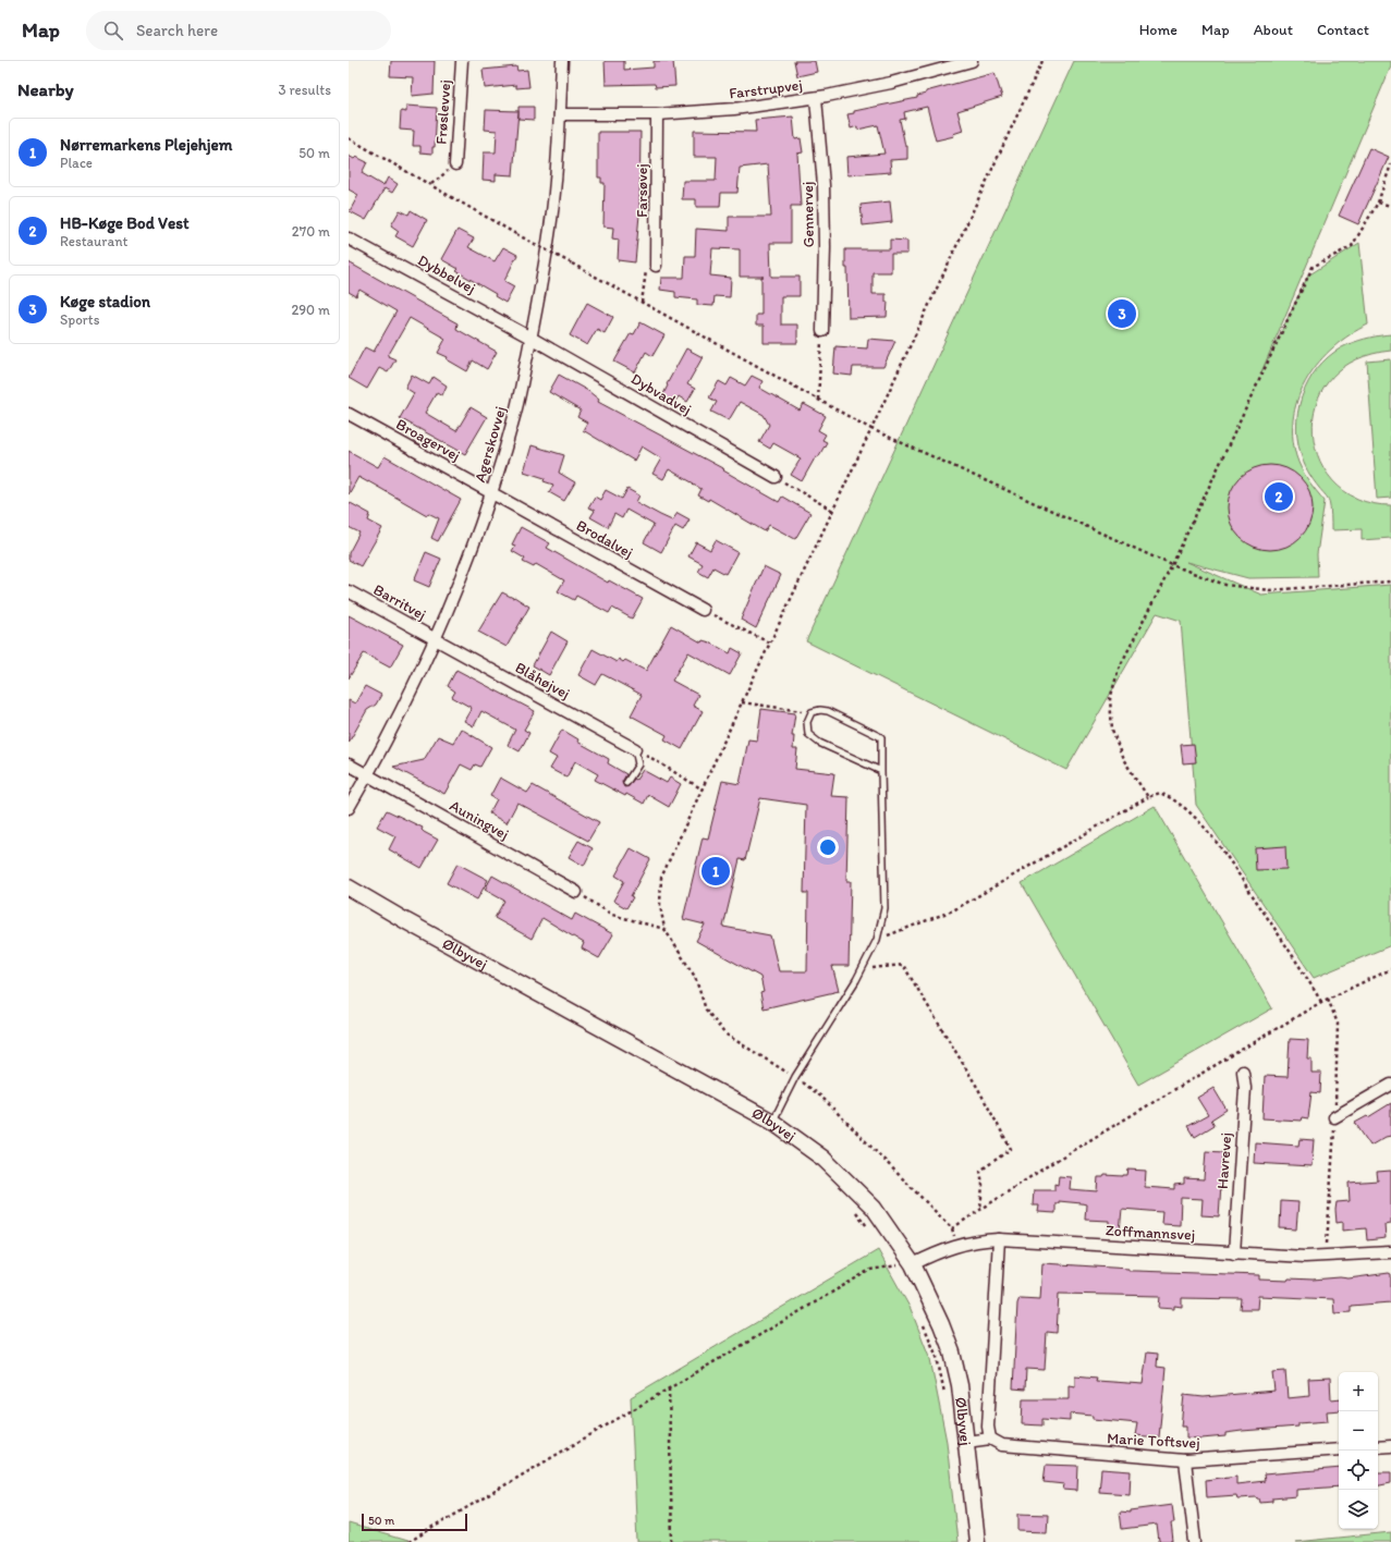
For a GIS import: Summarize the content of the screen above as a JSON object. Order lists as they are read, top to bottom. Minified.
{"streets":{"street":["Farstrupvej","Frøslevvej","Farsøvej","Gennervej","Dybbølvej","Dybvadvej","Broagervej","Agerskovvej","Brodalvej","Barritvej","Blåhøjvej","Auningvej","Ølbyvej","Havrevej","Zoffmannsvej","Marie Toftsvej"]},"crossings":[["Farstrupvej","Farsøvej"],["Farstrupvej","Gennervej"],["Farstrupvej","Agerskovvej"],["Dybbølvej","Dybvadvej"],["Dybbølvej","Agerskovvej"],["Dybvadvej","Agerskovvej"],["Broagervej","Agerskovvej"],["Broagervej","Brodalvej"],["Agerskovvej","Brodalvej"],["Agerskovvej","Barritvej"],["Agerskovvej","Blåhøjvej"],["Agerskovvej","Auningvej"],["Barritvej","Blåhøjvej"],["Ølbyvej","Zoffmannsvej"],["Ølbyvej","Marie Toftsvej"],["Havrevej","Zoffmannsvej"]],"scale_bar":"50 m","page":{"header":"Map","search":"Search here","nav":["Home","Map","About","Contact"],"heading":["Nearby","3 results"],"list":[{"mark":"1","name":"Nørremarkens Plejehjem","note":"Place","value":"50 m"},{"mark":"2","name":"HB-Køge Bod Vest","note":"Restaurant","value":"270 m"},{"mark":"3","name":"Køge stadion","note":"Sports","value":"290 m"}],"pins":["3","2","1"],"map_buttons":["+","−"],"scale":"50 m"}}
